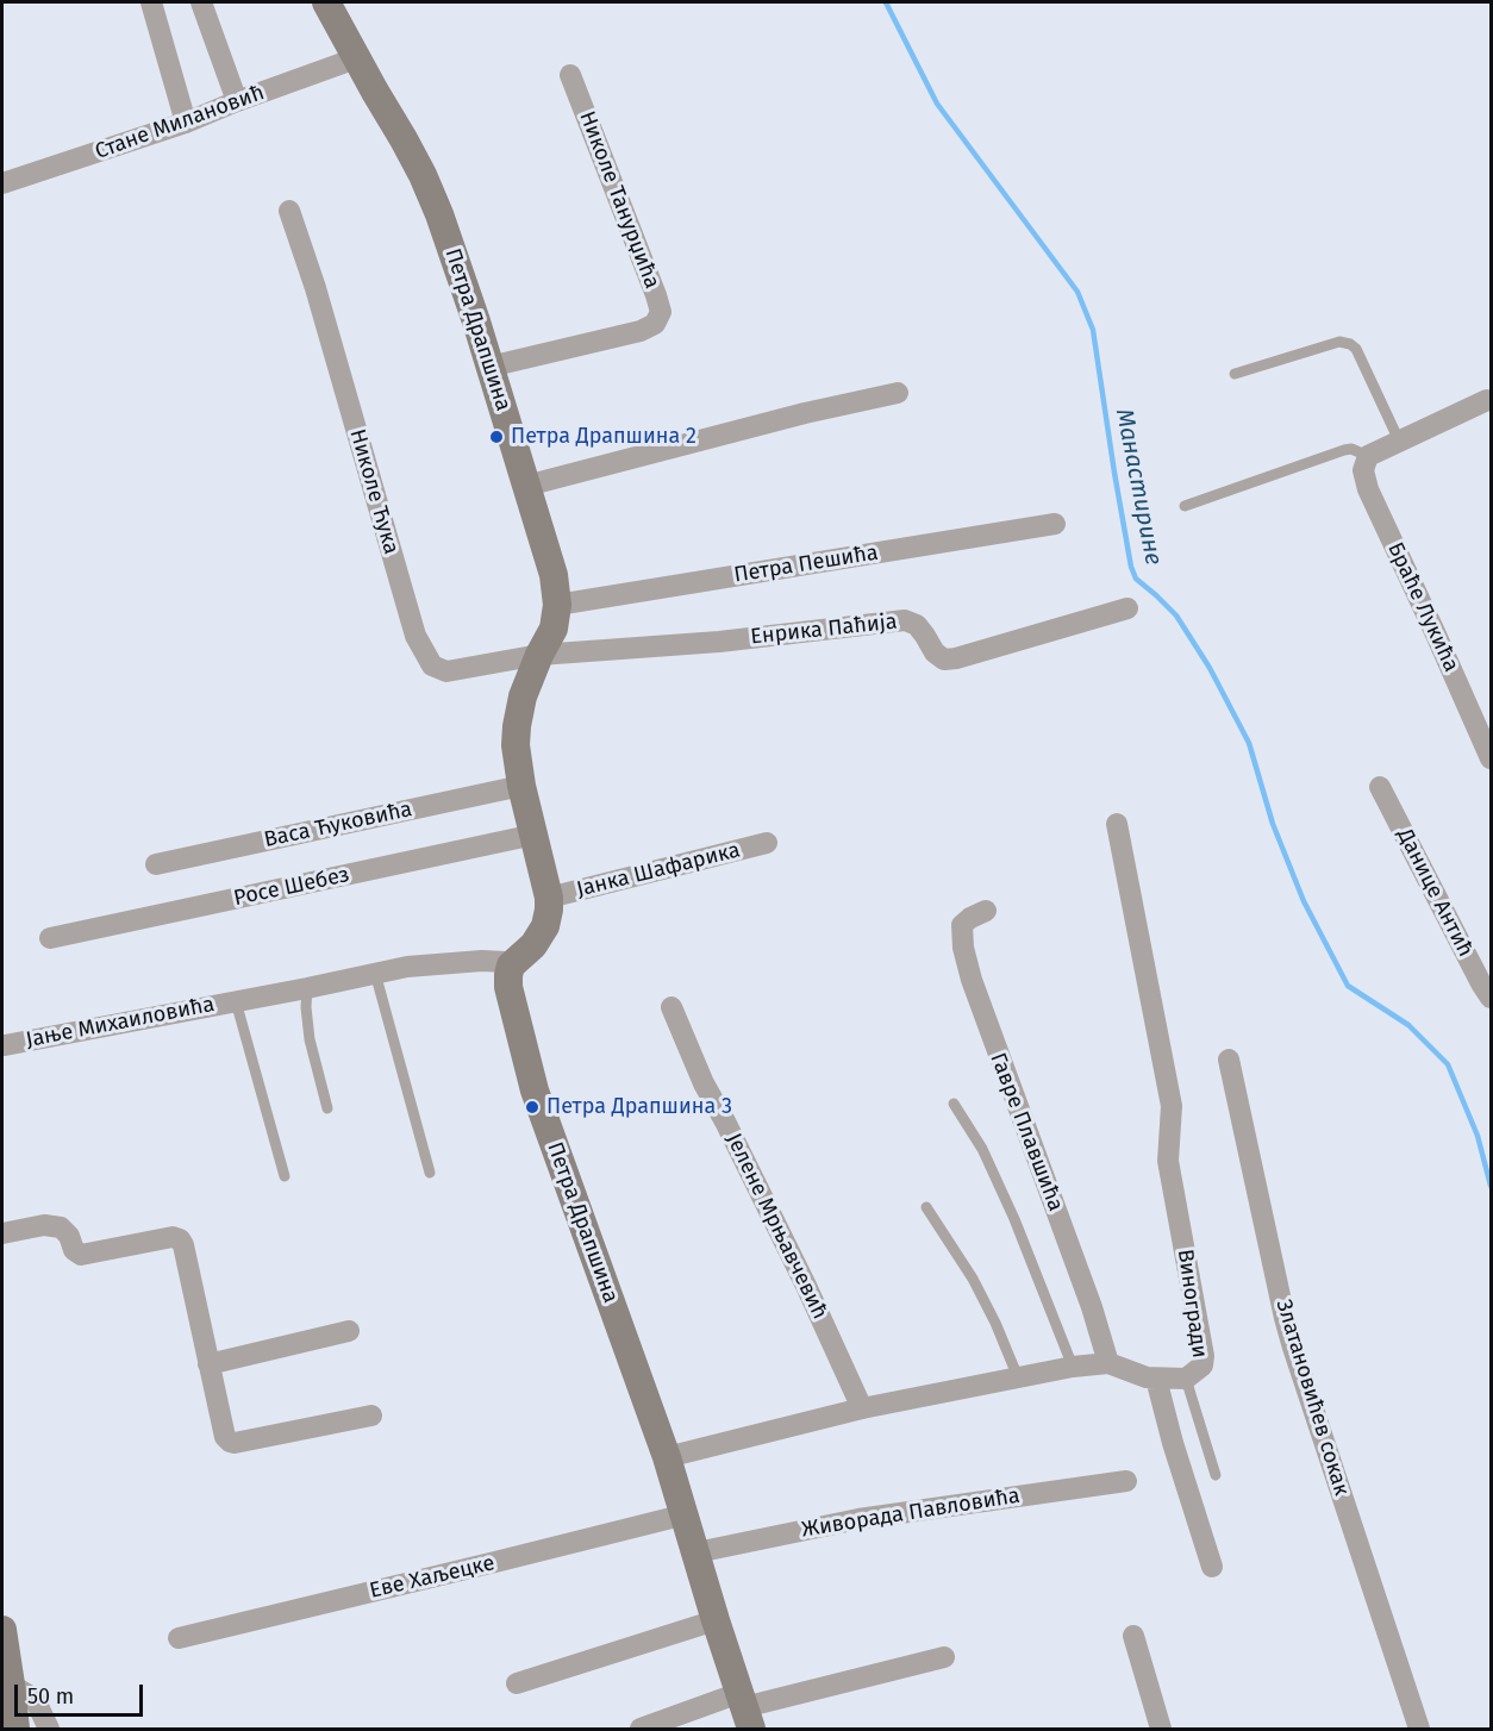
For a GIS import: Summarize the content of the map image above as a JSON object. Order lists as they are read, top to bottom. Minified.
{"streets":{"street":["Стане Милановић","Николе Танурџића","Петра Драпшина","Николе Ћука","Петра Пешића","Браће Лукића","Енрика Паћија","Васа Ћуковића","Јанка Шафарика","Росе Шебез","Данице Антић","Јање Михаиловића","Гавре Плавшића","Јелене Мрњавчевић","Виногради","Златановићев сокак","Живорада Павловића","Еве Хаљецке"]},"crossings":[["Стане Милановић","Петра Драпшина"],["Николе Танурџића","Петра Драпшина"],["Петра Драпшина","Николе Ћука"],["Петра Драпшина","Петра Пешића"],["Петра Драпшина","Енрика Паћија"],["Петра Драпшина","Васа Ћуковића"],["Петра Драпшина","Јанка Шафарика"],["Петра Драпшина","Росе Шебез"],["Петра Драпшина","Јање Михаиловића"],["Петра Драпшина","Живорада Павловића"],["Петра Драпшина","Еве Хаљецке"],["Николе Ћука","Енрика Паћија"],["Гавре Плавшића","Виногради"]],"water":["Манастирине"],"places":["Петра Драпшина 2","Петра Драпшина 3"],"scale_bar":"50 m"}
